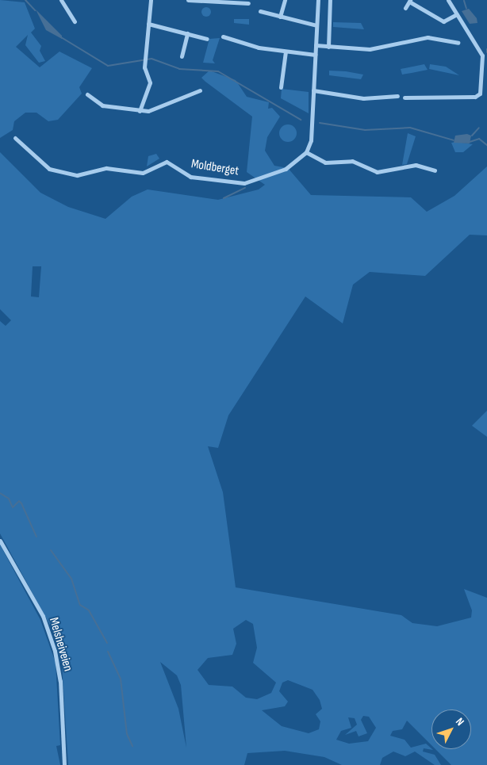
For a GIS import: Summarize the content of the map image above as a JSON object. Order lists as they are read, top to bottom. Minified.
{"streets":{"street":["Moldberget","Melsheiveien"]},"north":"top right"}
